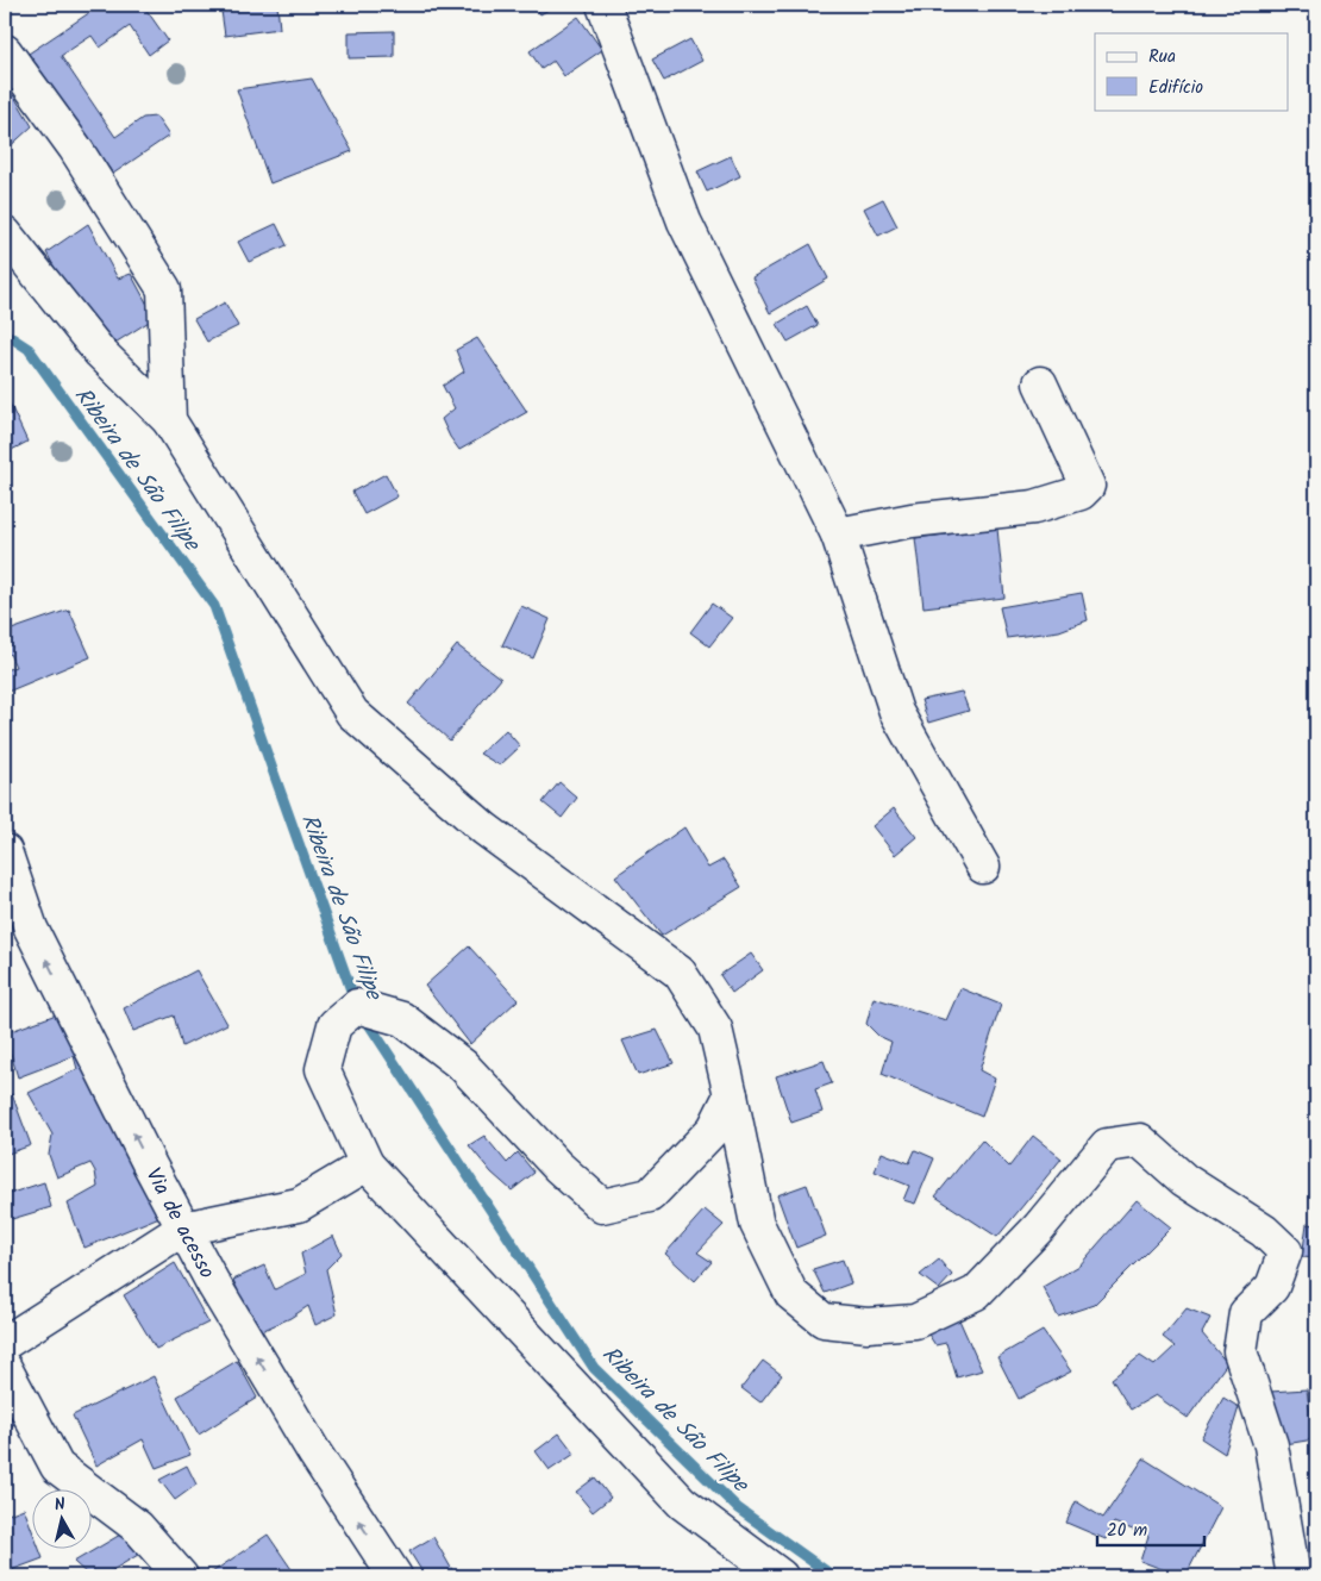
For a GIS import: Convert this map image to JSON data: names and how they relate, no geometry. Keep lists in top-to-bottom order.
{
  "streets": {
    "street": ["Via de acesso"]
  },
  "water": ["Ribeira de São Filipe"],
  "legend": ["Rua", "Edifício"],
  "scale_bar": "20 m",
  "north": "top"
}
